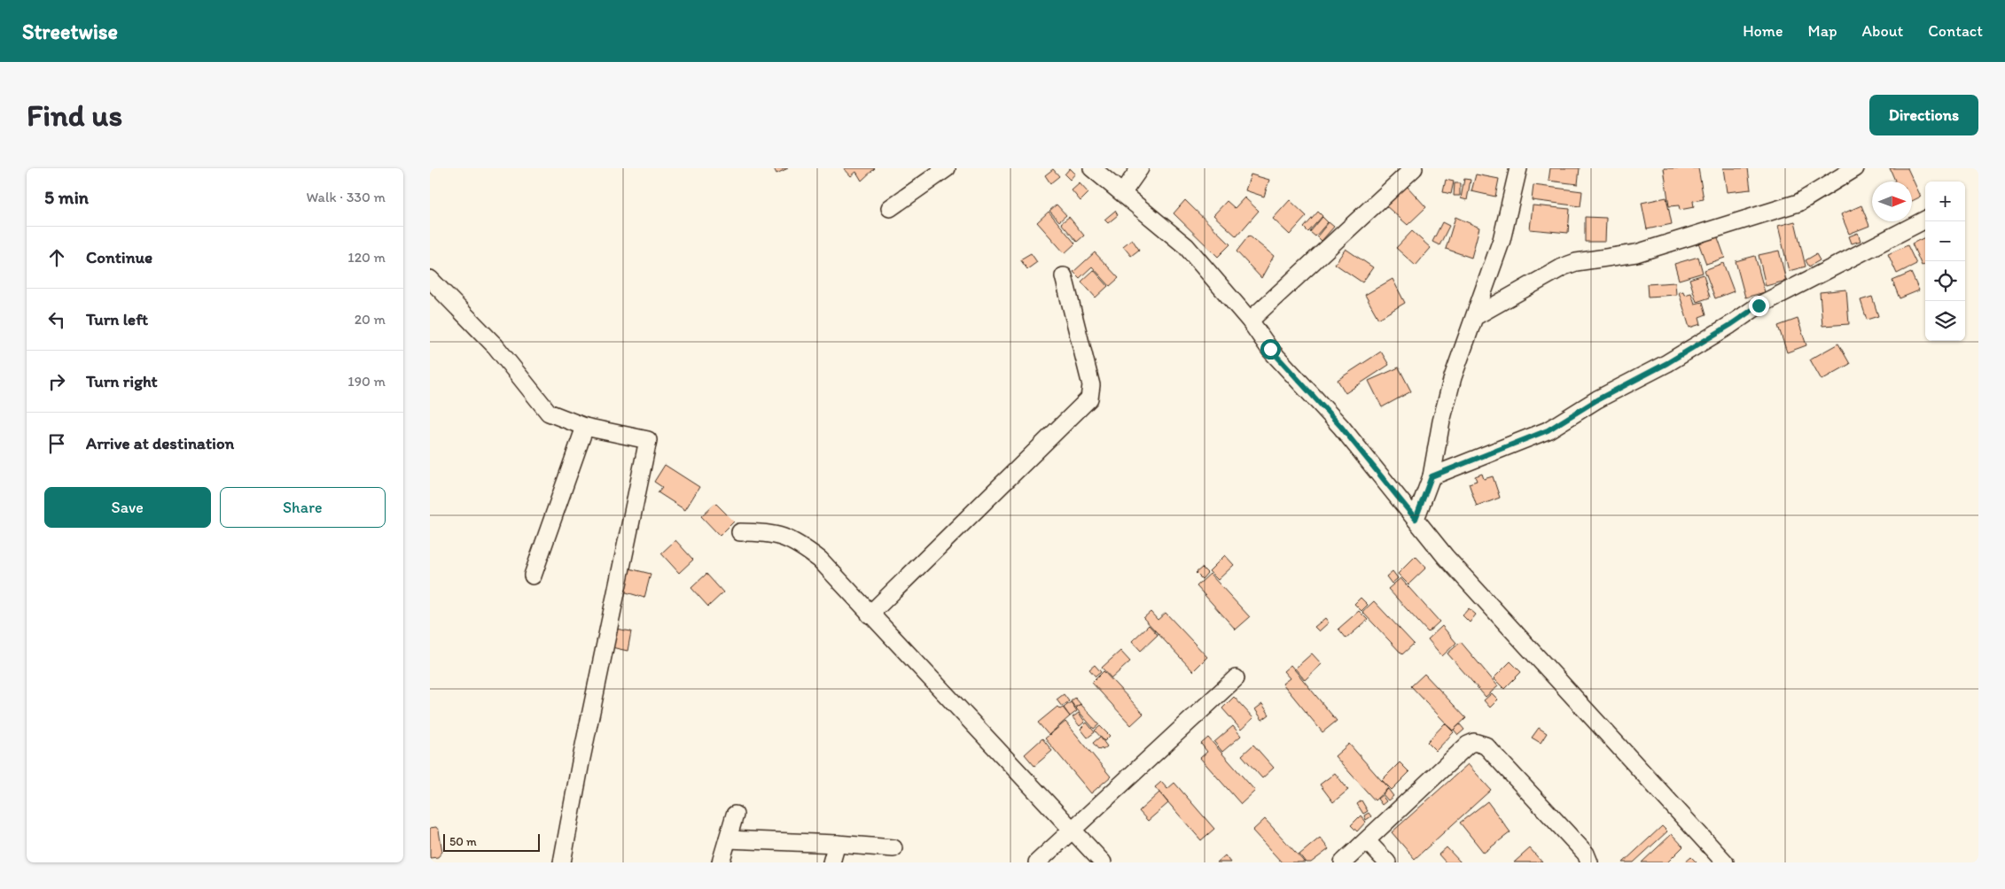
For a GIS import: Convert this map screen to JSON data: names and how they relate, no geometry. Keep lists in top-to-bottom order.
{
  "scale_bar": "50 m",
  "north": "right",
  "page": {
    "header": "Streetwise",
    "nav": [
      "Home",
      "Map",
      "About",
      "Contact"
    ],
    "buttons": [
      "Directions",
      ["Save", "Share"]
    ],
    "title": "Find us",
    "heading": ["5 min", "Walk · 330 m"],
    "map_buttons": ["+", "−"],
    "list": [
      ["Continue", "120 m"],
      ["Turn left", "20 m"],
      ["Turn right", "190 m"],
      "Arrive at destination"
    ],
    "scale": "50 m"
  }
}
